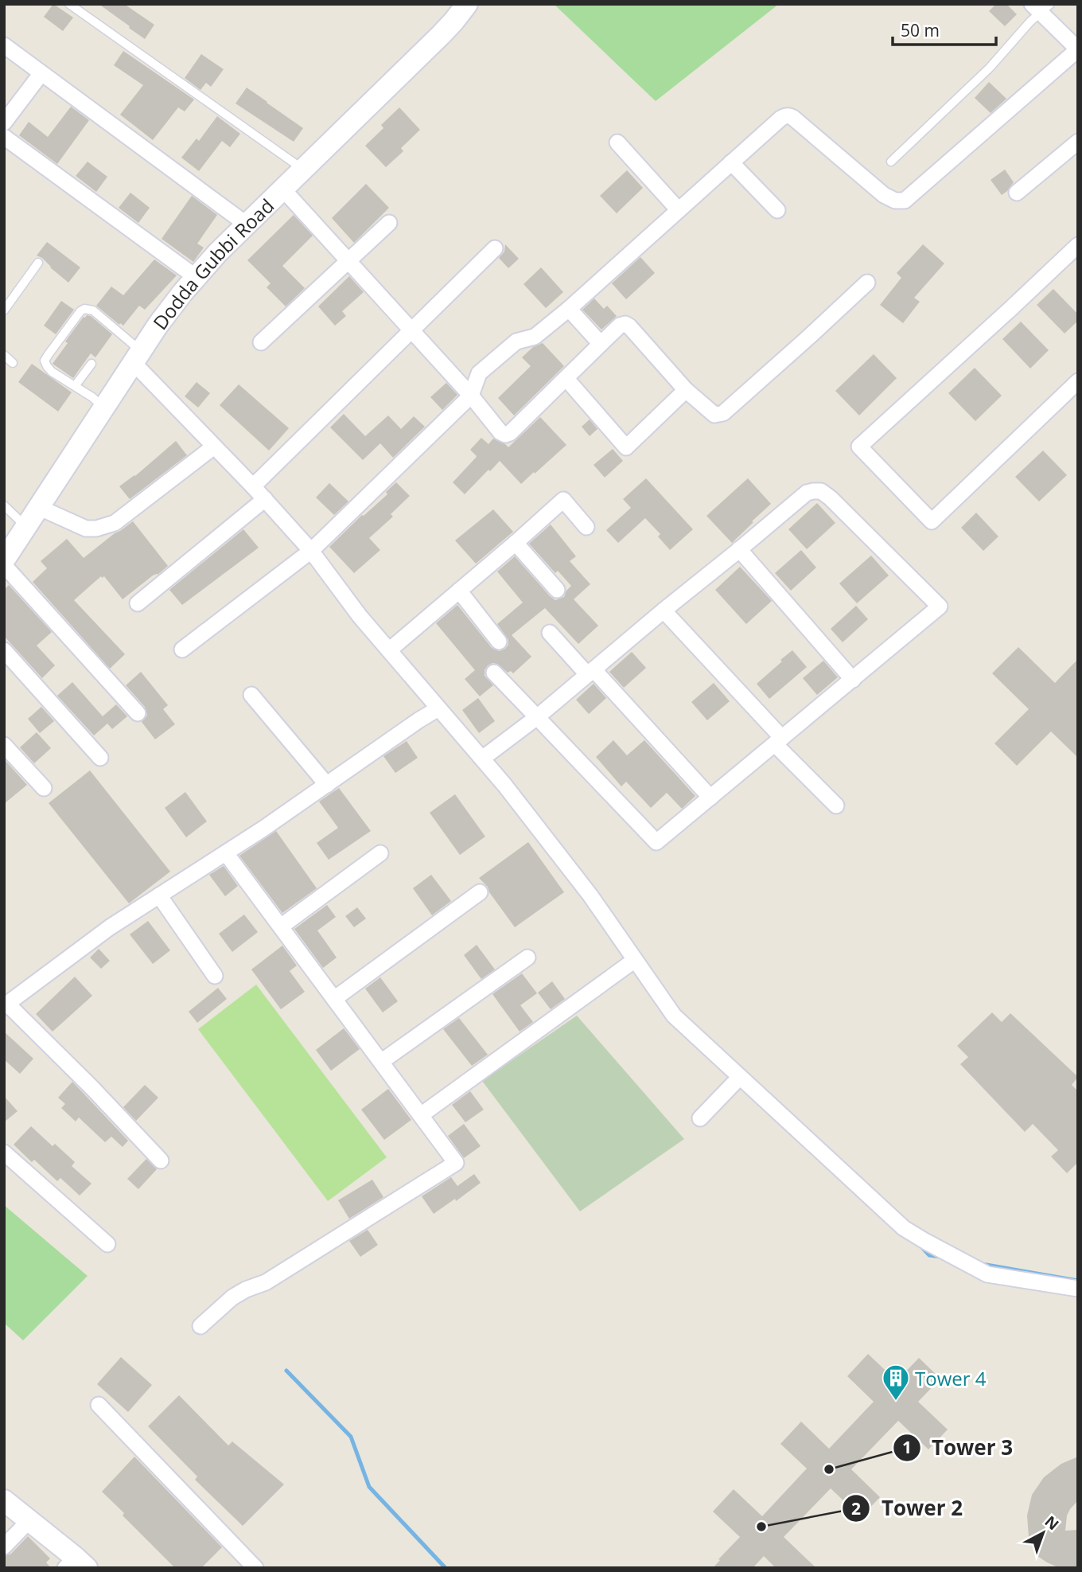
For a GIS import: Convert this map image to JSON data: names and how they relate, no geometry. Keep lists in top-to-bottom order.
{
  "streets": {
    "main road": ["Dodda Gubbi Road"]
  },
  "places": {
    "building": ["Tower 4"],
    "other": ["Tower 3", "Tower 2"]
  },
  "scale_bar": "50 m",
  "north": "top right"
}
